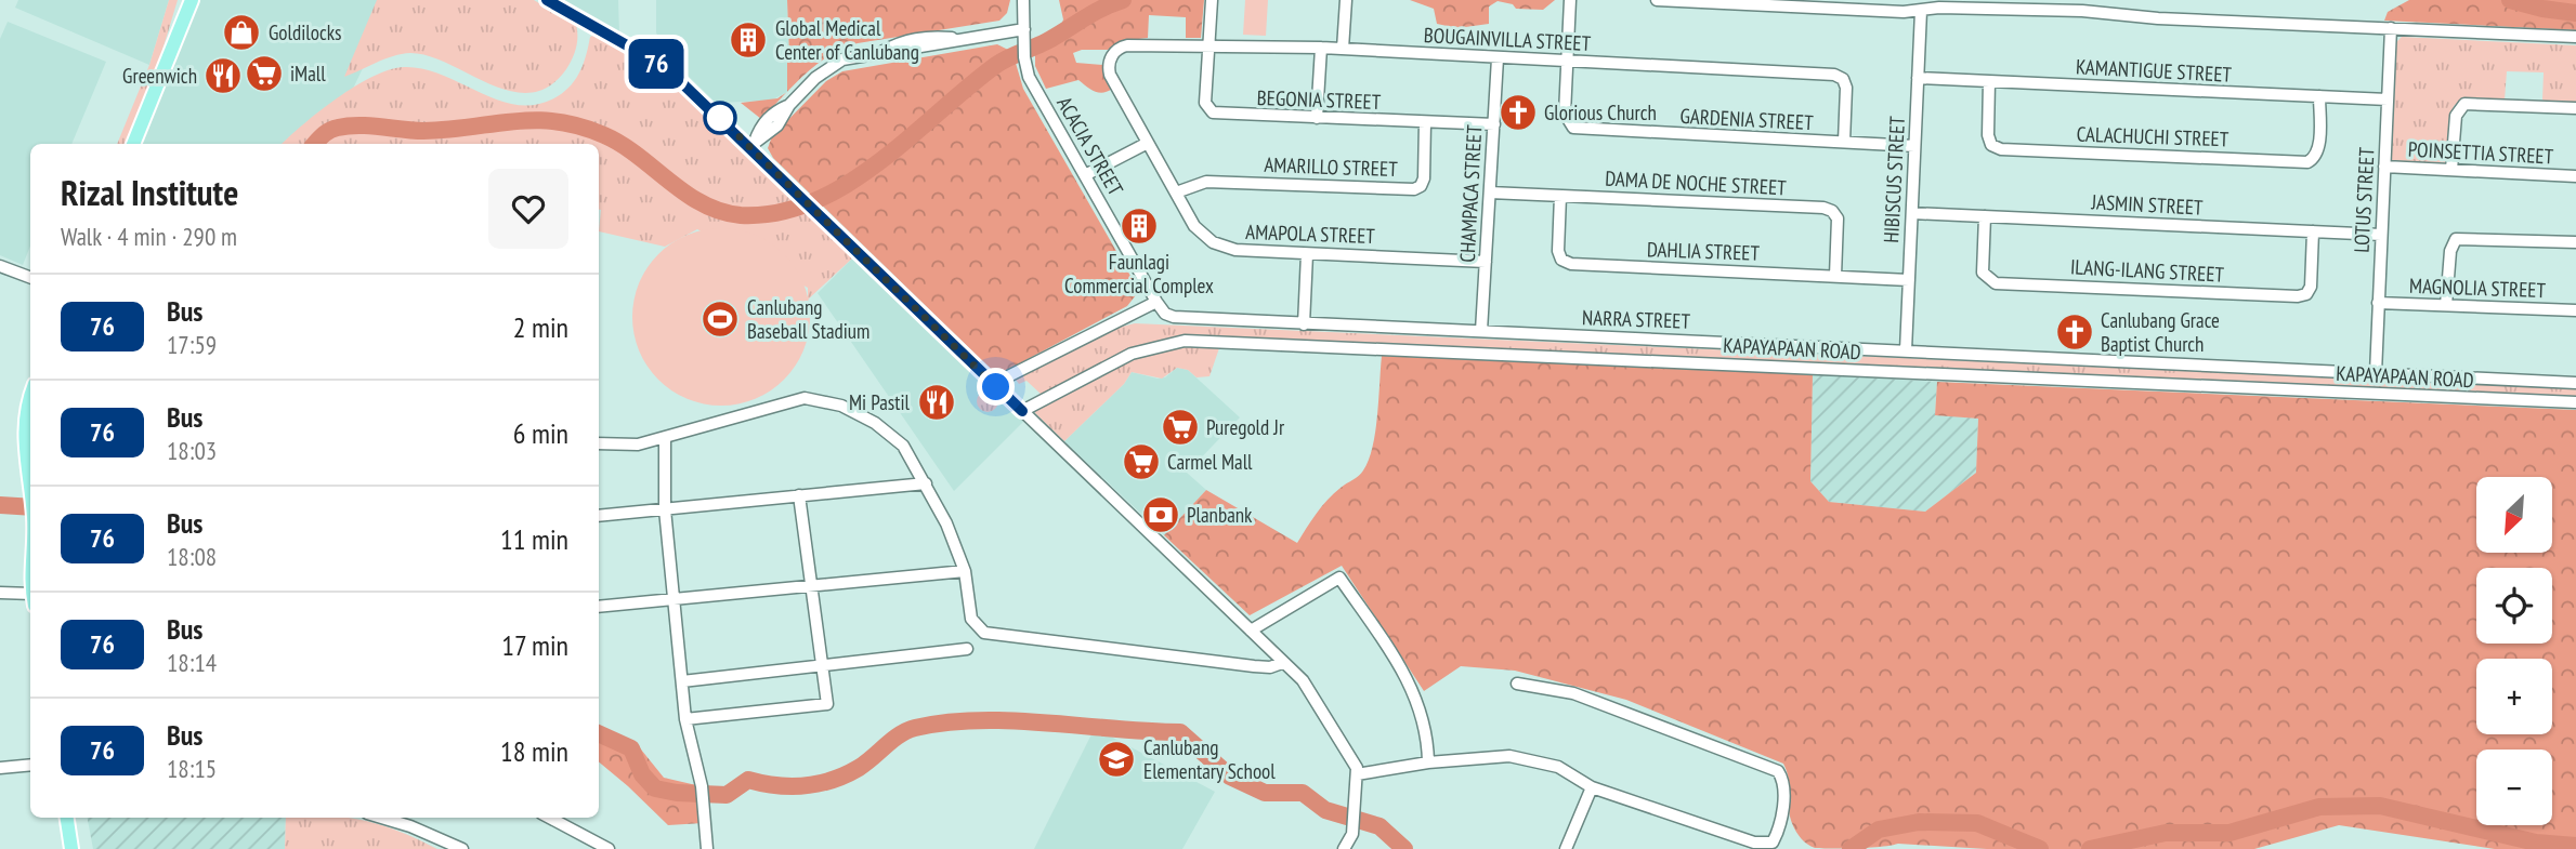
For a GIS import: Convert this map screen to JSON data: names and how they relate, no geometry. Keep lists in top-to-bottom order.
{
  "streets": {
    "street": [
      "BOUGAINVILLA STREET",
      "KAMANTIGUE STREET",
      "BEGONIA STREET",
      "GARDENIA STREET",
      "CALACHUCHI STREET",
      "ACACIA STREET",
      "POINSETTIA STREET",
      "AMARILLO STREET",
      "HIBISCUS STREET",
      "DAMA DE NOCHE STREET",
      "CHAMPACA STREET",
      "LOTUS STREET",
      "JASMIN STREET",
      "AMAPOLA STREET",
      "DAHLIA STREET",
      "ILANG-ILANG STREET",
      "MAGNOLIA STREET",
      "NARRA STREET",
      "KAPAYAPAAN ROAD"
    ]
  },
  "crossings": [
    ["BOUGAINVILLA STREET", "BEGONIA STREET"],
    ["BOUGAINVILLA STREET", "GARDENIA STREET"],
    ["BOUGAINVILLA STREET", "CHAMPACA STREET"],
    ["BOUGAINVILLA STREET", "AMAPOLA STREET"],
    ["KAMANTIGUE STREET", "CALACHUCHI STREET"],
    ["KAMANTIGUE STREET", "HIBISCUS STREET"],
    ["KAMANTIGUE STREET", "LOTUS STREET"],
    ["BEGONIA STREET", "AMARILLO STREET"],
    ["BEGONIA STREET", "CHAMPACA STREET"],
    ["GARDENIA STREET", "HIBISCUS STREET"],
    ["ACACIA STREET", "NARRA STREET"],
    ["POINSETTIA STREET", "LOTUS STREET"],
    ["AMARILLO STREET", "AMAPOLA STREET"],
    ["HIBISCUS STREET", "JASMIN STREET"],
    ["HIBISCUS STREET", "DAHLIA STREET"],
    ["HIBISCUS STREET", "NARRA STREET"],
    ["DAMA DE NOCHE STREET", "CHAMPACA STREET"],
    ["DAMA DE NOCHE STREET", "DAHLIA STREET"],
    ["CHAMPACA STREET", "AMAPOLA STREET"],
    ["CHAMPACA STREET", "NARRA STREET"],
    ["LOTUS STREET", "JASMIN STREET"],
    ["LOTUS STREET", "MAGNOLIA STREET"],
    ["LOTUS STREET", "NARRA STREET"],
    ["JASMIN STREET", "ILANG-ILANG STREET"]
  ],
  "places": {
    "shop": ["Goldilocks"],
    "building": ["Global Medical Center of Canlubang", "Faunlagi Commercial Complex"],
    "supermarket": ["iMall", "Puregold Jr", "Carmel Mall"],
    "restaurant": ["Greenwich", "Mi Pastil"],
    "church": ["Glorious Church", "Canlubang Grace Baptist Church"],
    "sports": ["Canlubang Baseball Stadium"],
    "bank": ["Planbank"],
    "school or university": ["Canlubang Elementary School"]
  },
  "lines": ["bus line 76"],
  "north": "bottom left",
  "page": {
    "on_map": "76",
    "heading": ["Rizal Institute", "Walk · 4 min · 290 m"],
    "list": [
      {
        "mark": "76",
        "name": "Bus",
        "note": "17:59",
        "value": "2 min"
      },
      {
        "mark": "76",
        "name": "Bus",
        "note": "18:03",
        "value": "6 min"
      },
      {
        "mark": "76",
        "name": "Bus",
        "note": "18:08",
        "value": "11 min"
      },
      {
        "mark": "76",
        "name": "Bus",
        "note": "18:14",
        "value": "17 min"
      },
      {
        "mark": "76",
        "name": "Bus",
        "note": "18:15",
        "value": "18 min"
      }
    ],
    "map_buttons": ["+", "−"]
  }
}
